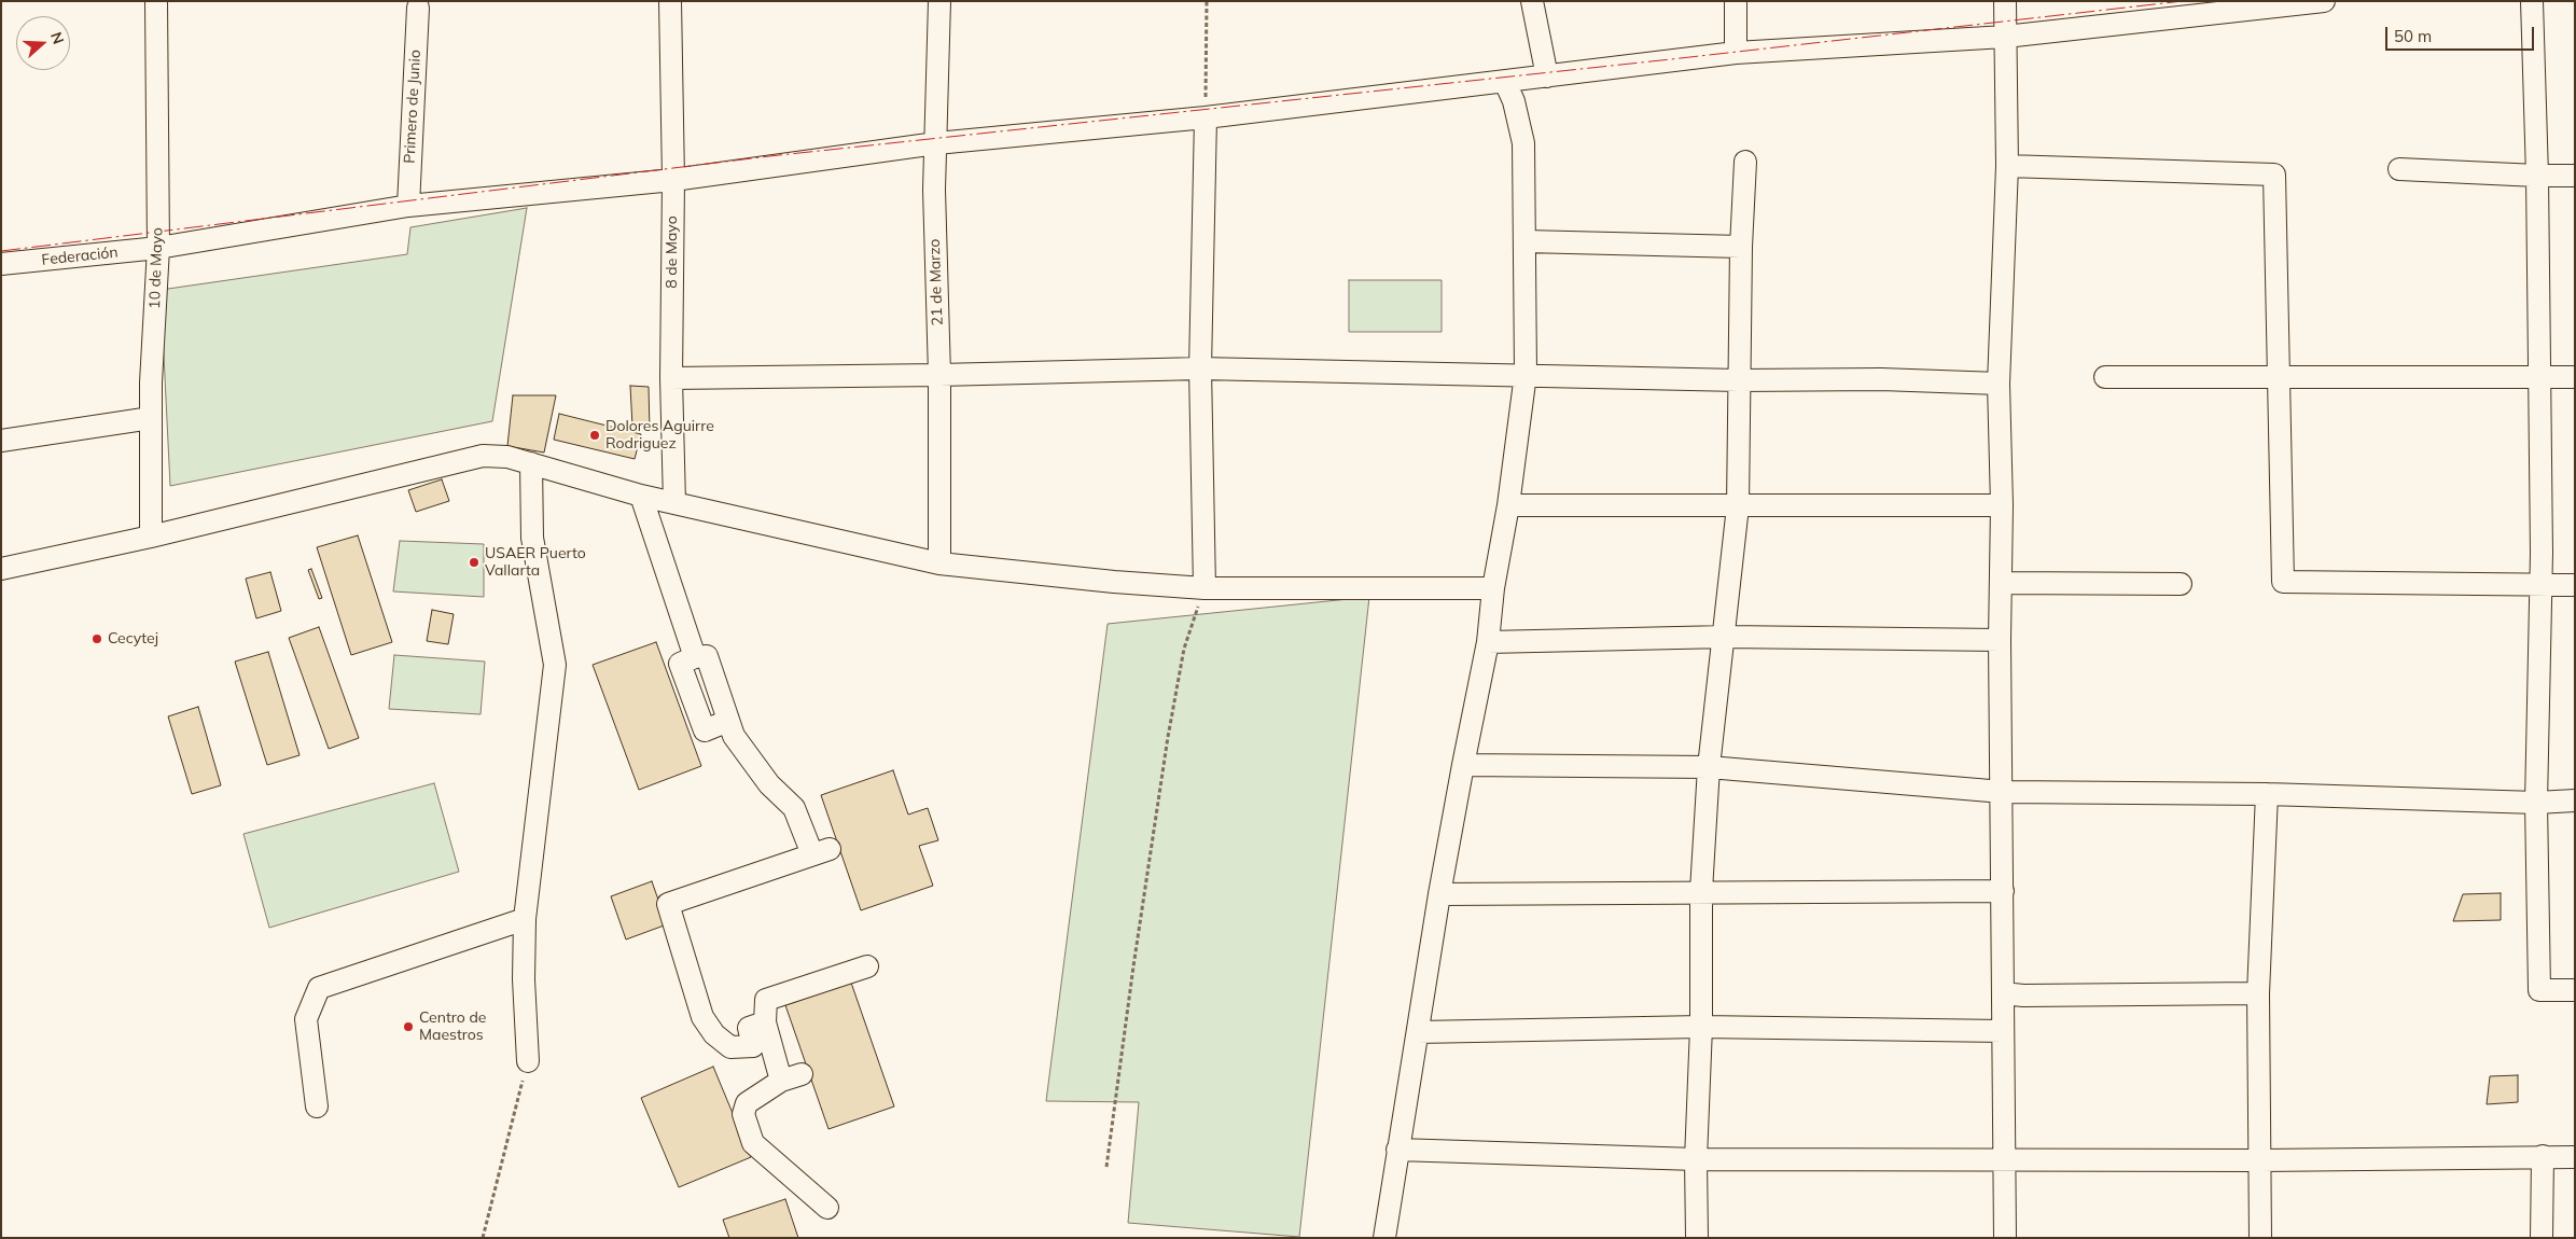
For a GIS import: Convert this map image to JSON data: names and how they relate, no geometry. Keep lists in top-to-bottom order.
{
  "streets": {
    "street": [
      "Primero de Junio",
      "8 de Mayo",
      "Federación",
      "10 de Mayo",
      "21 de Marzo"
    ]
  },
  "crossings": [
    ["Primero de Junio", "Federación"],
    ["8 de Mayo", "Federación"],
    ["Federación", "10 de Mayo"],
    ["Federación", "21 de Marzo"]
  ],
  "places": [
    "Dolores Aguirre Rodriguez",
    "USAER Puerto Vallarta",
    "Cecytej",
    "Centro de Maestros"
  ],
  "scale_bar": "50 m",
  "north": "right"
}
